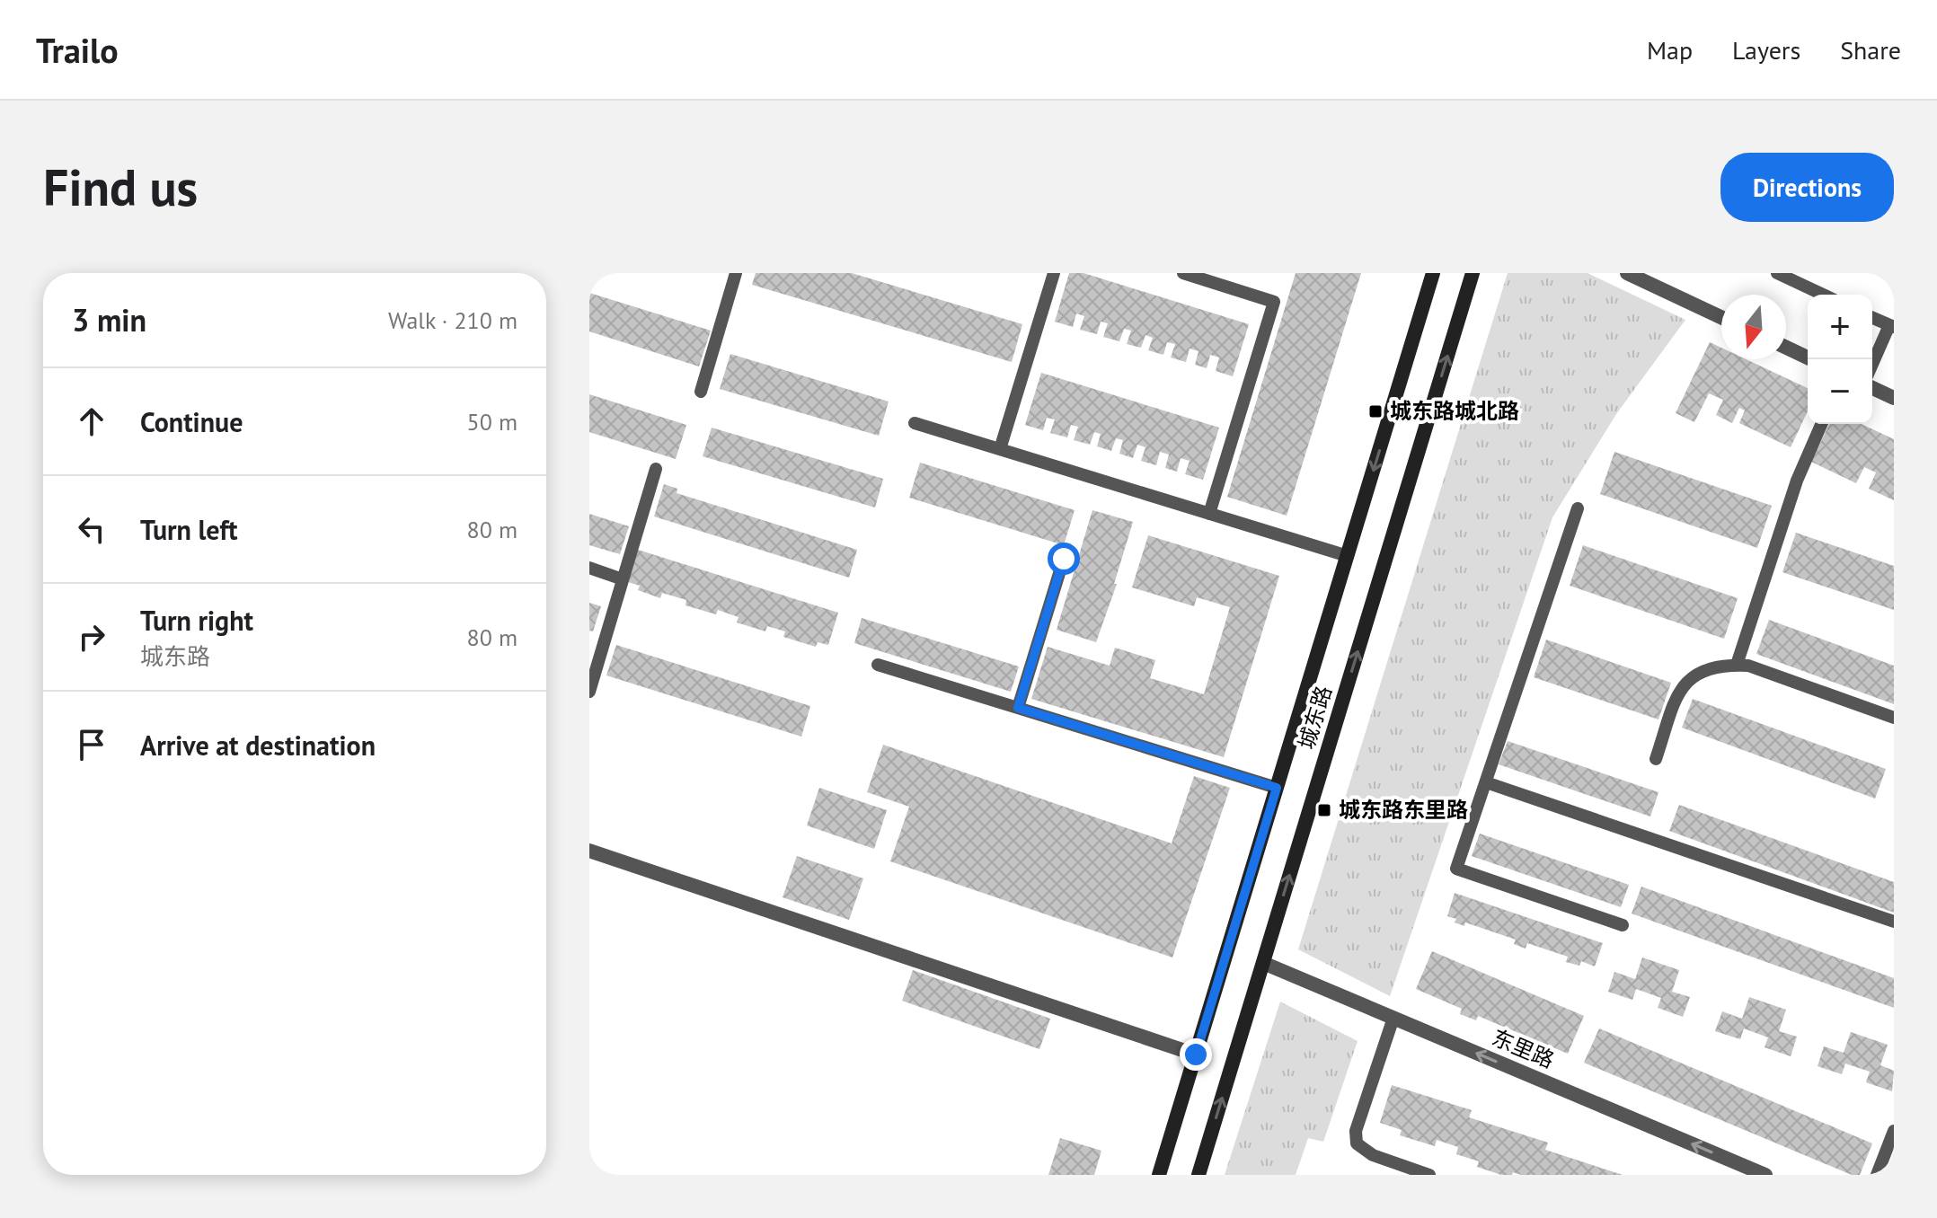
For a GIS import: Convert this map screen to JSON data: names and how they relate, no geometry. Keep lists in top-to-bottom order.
{
  "streets": {
    "main road": ["城东路"],
    "street": ["东里路"]
  },
  "crossings": [
    ["城东路", "东里路"]
  ],
  "one_way": ["东里路"],
  "places": {
    "transit": ["城东路城北路", "城东路东里路"]
  },
  "north": "bottom",
  "page": {
    "header": "Trailo",
    "nav": ["Map", "Layers", "Share"],
    "buttons": "Directions",
    "title": "Find us",
    "heading": ["3 min", "Walk · 210 m"],
    "map_buttons": ["+", "−"],
    "list": [
      ["Continue", "50 m"],
      ["Turn left", "80 m"],
      ["Turn right", "城东路", "80 m"],
      "Arrive at destination"
    ]
  }
}
